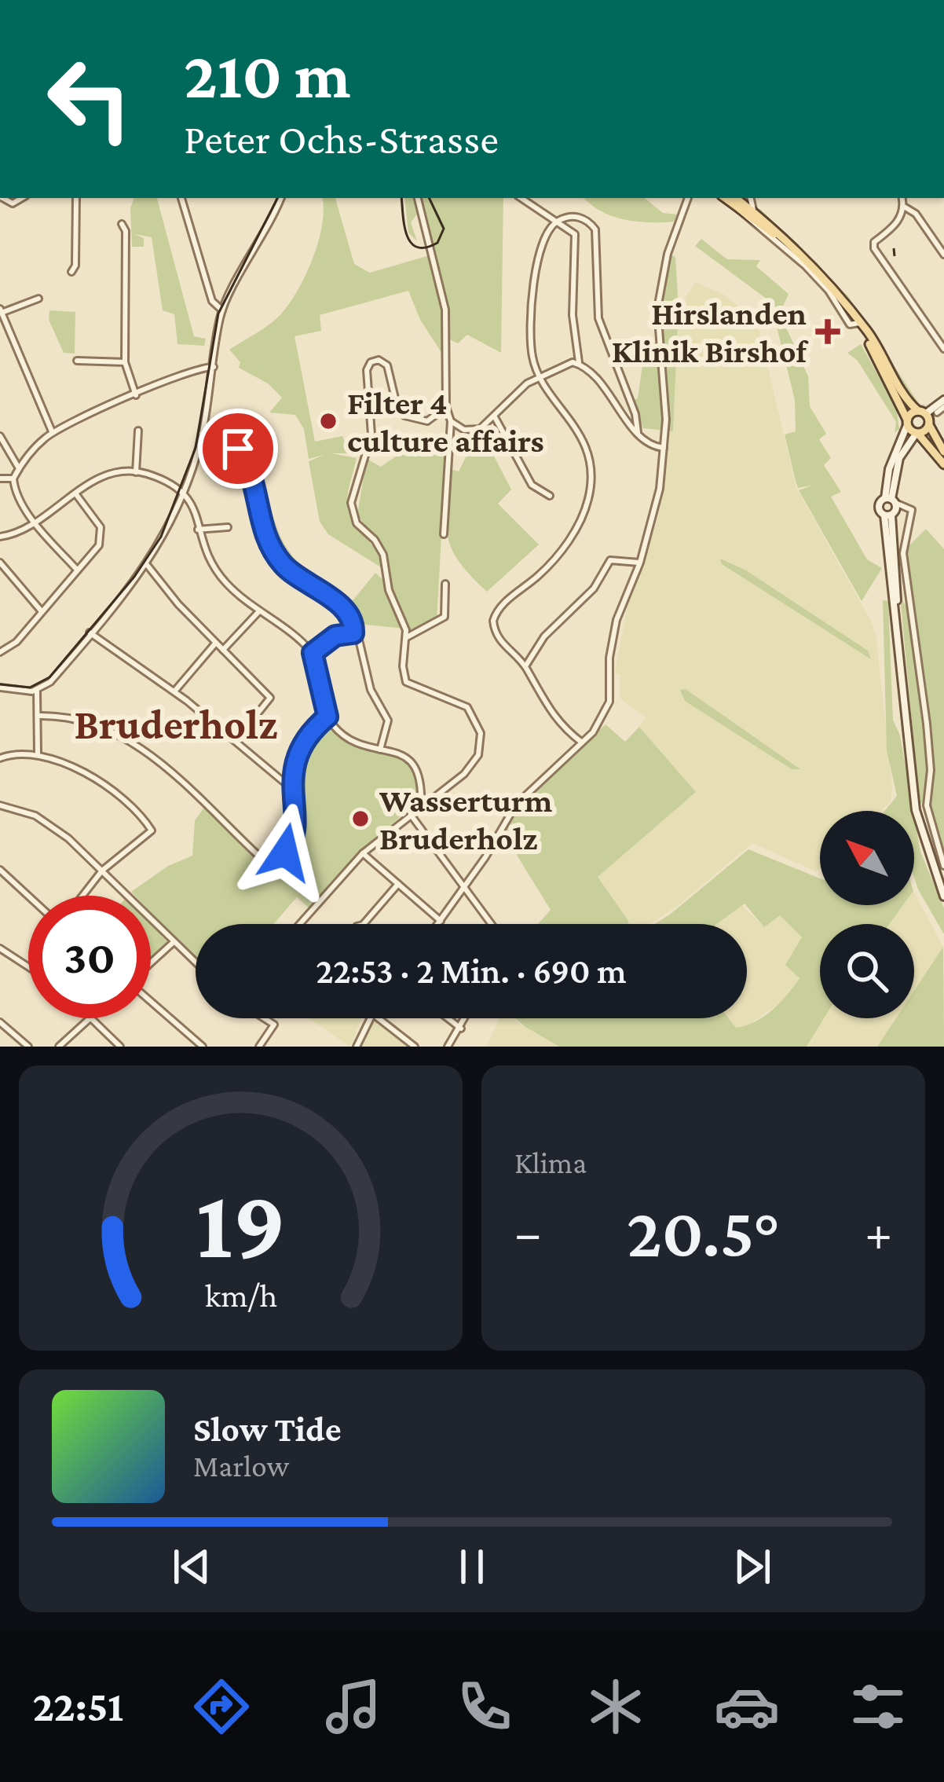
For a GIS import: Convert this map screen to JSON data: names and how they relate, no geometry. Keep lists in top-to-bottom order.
{
  "districts": ["Bruderholz"],
  "places": {
    "health": ["Hirslanden Klinik Birshof"],
    "other": ["Filter 4 culture affairs", "Wasserturm Bruderholz"]
  },
  "north": "top left",
  "page": {
    "turn": ["210 m", "Peter Ochs-Strasse"],
    "limit": "30",
    "trip": "22:53 · 2 Min. · 690 m",
    "tile": "Klima",
    "heat": ["−", "20.5°", "+"],
    "song": ["Slow Tide", "Marlow"],
    "tabs": "22:51",
    "gauge": ["19", "km/h"]
  }
}
